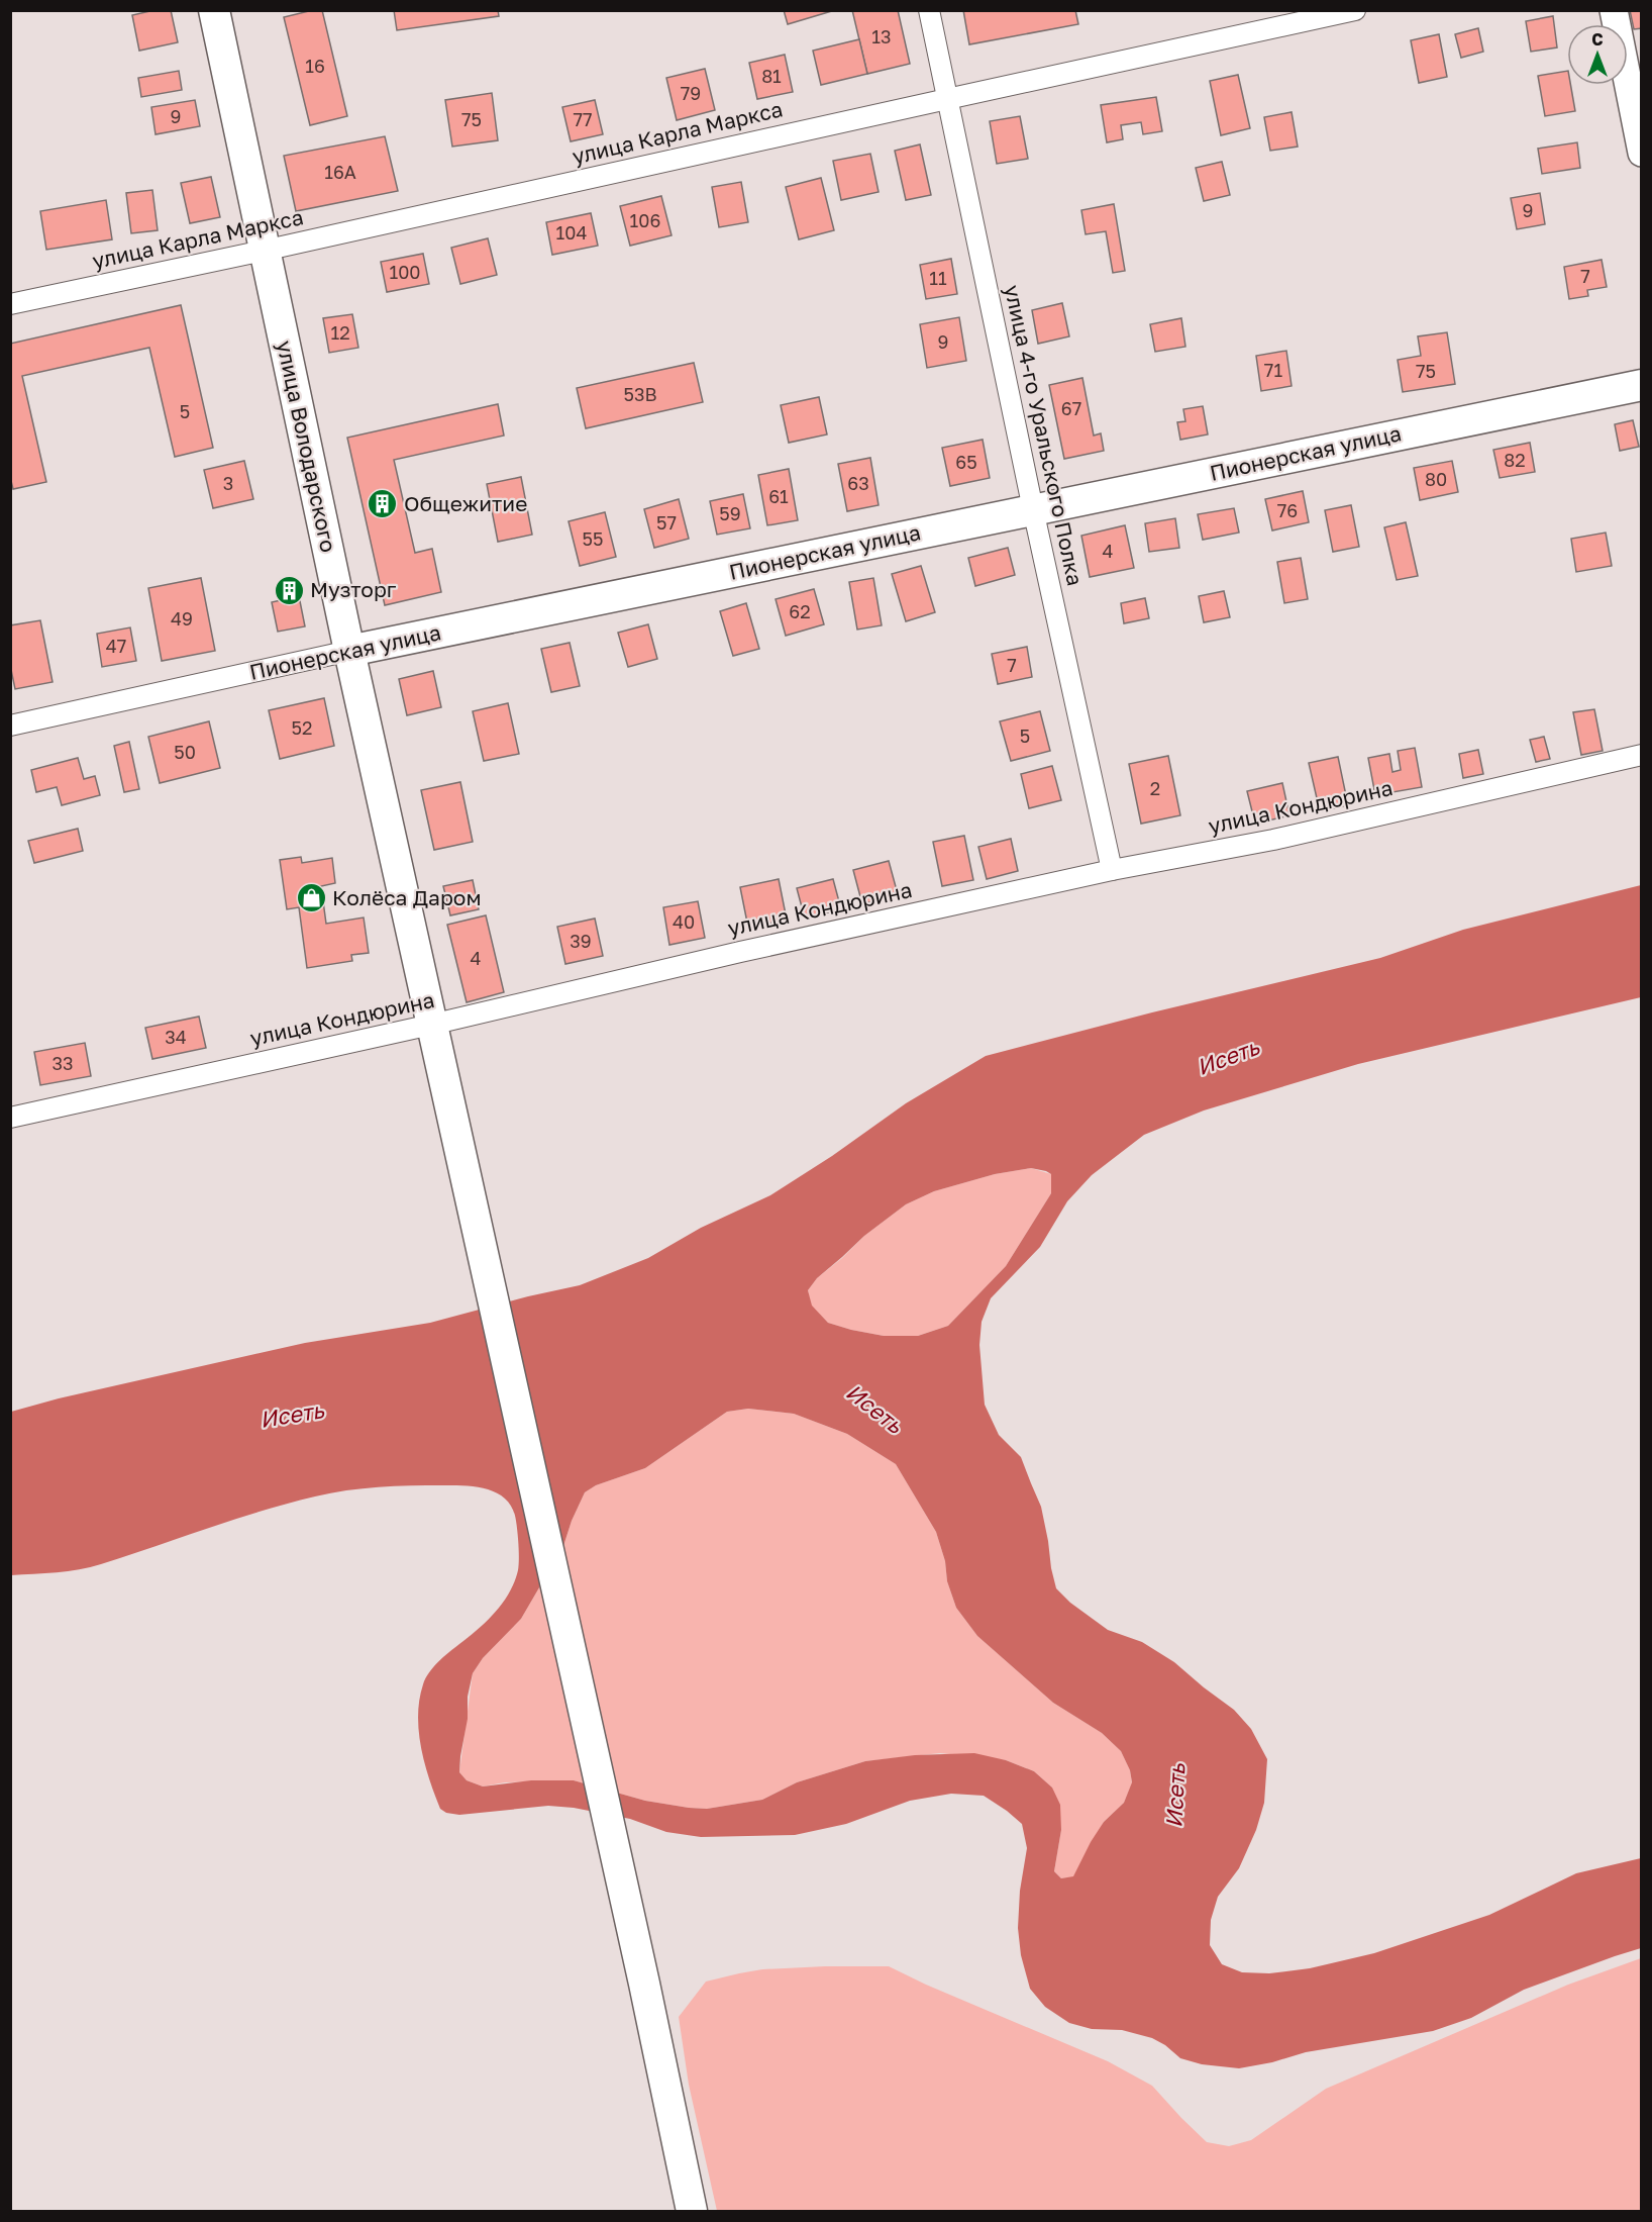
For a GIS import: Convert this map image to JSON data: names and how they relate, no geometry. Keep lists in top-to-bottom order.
{
  "streets": {
    "main road": ["улица Володарского", "Пионерская улица"],
    "street": ["улица Карла Маркса", "улица 4-го Уральского Полка", "улица Кондюрина"]
  },
  "crossings": [
    ["улица Карла Маркса", "улица 4-го Уральского Полка"],
    ["улица Карла Маркса", "улица Володарского"],
    ["улица 4-го Уральского Полка", "Пионерская улица"],
    ["улица 4-го Уральского Полка", "улица Кондюрина"],
    ["улица Володарского", "Пионерская улица"],
    ["улица Володарского", "улица Кондюрина"]
  ],
  "water": ["Исеть"],
  "places": {
    "building": ["Общежитие", "Музторг"],
    "shop": ["Колёса Даром"]
  },
  "house_numbers": [
    "13",
    "16",
    "81",
    "79",
    "9",
    "75",
    "77",
    "16А",
    "9",
    "106",
    "104",
    "100",
    "7",
    "11",
    "12",
    "9",
    "71",
    "75",
    "53В",
    "67",
    "5",
    "82",
    "65",
    "80",
    "3",
    "63",
    "61",
    "76",
    "59",
    "57",
    "55",
    "4",
    "62",
    "49",
    "47",
    "7",
    "52",
    "5",
    "50",
    "2",
    "40",
    "39",
    "4",
    "34",
    "33"
  ],
  "north": "top"
}
